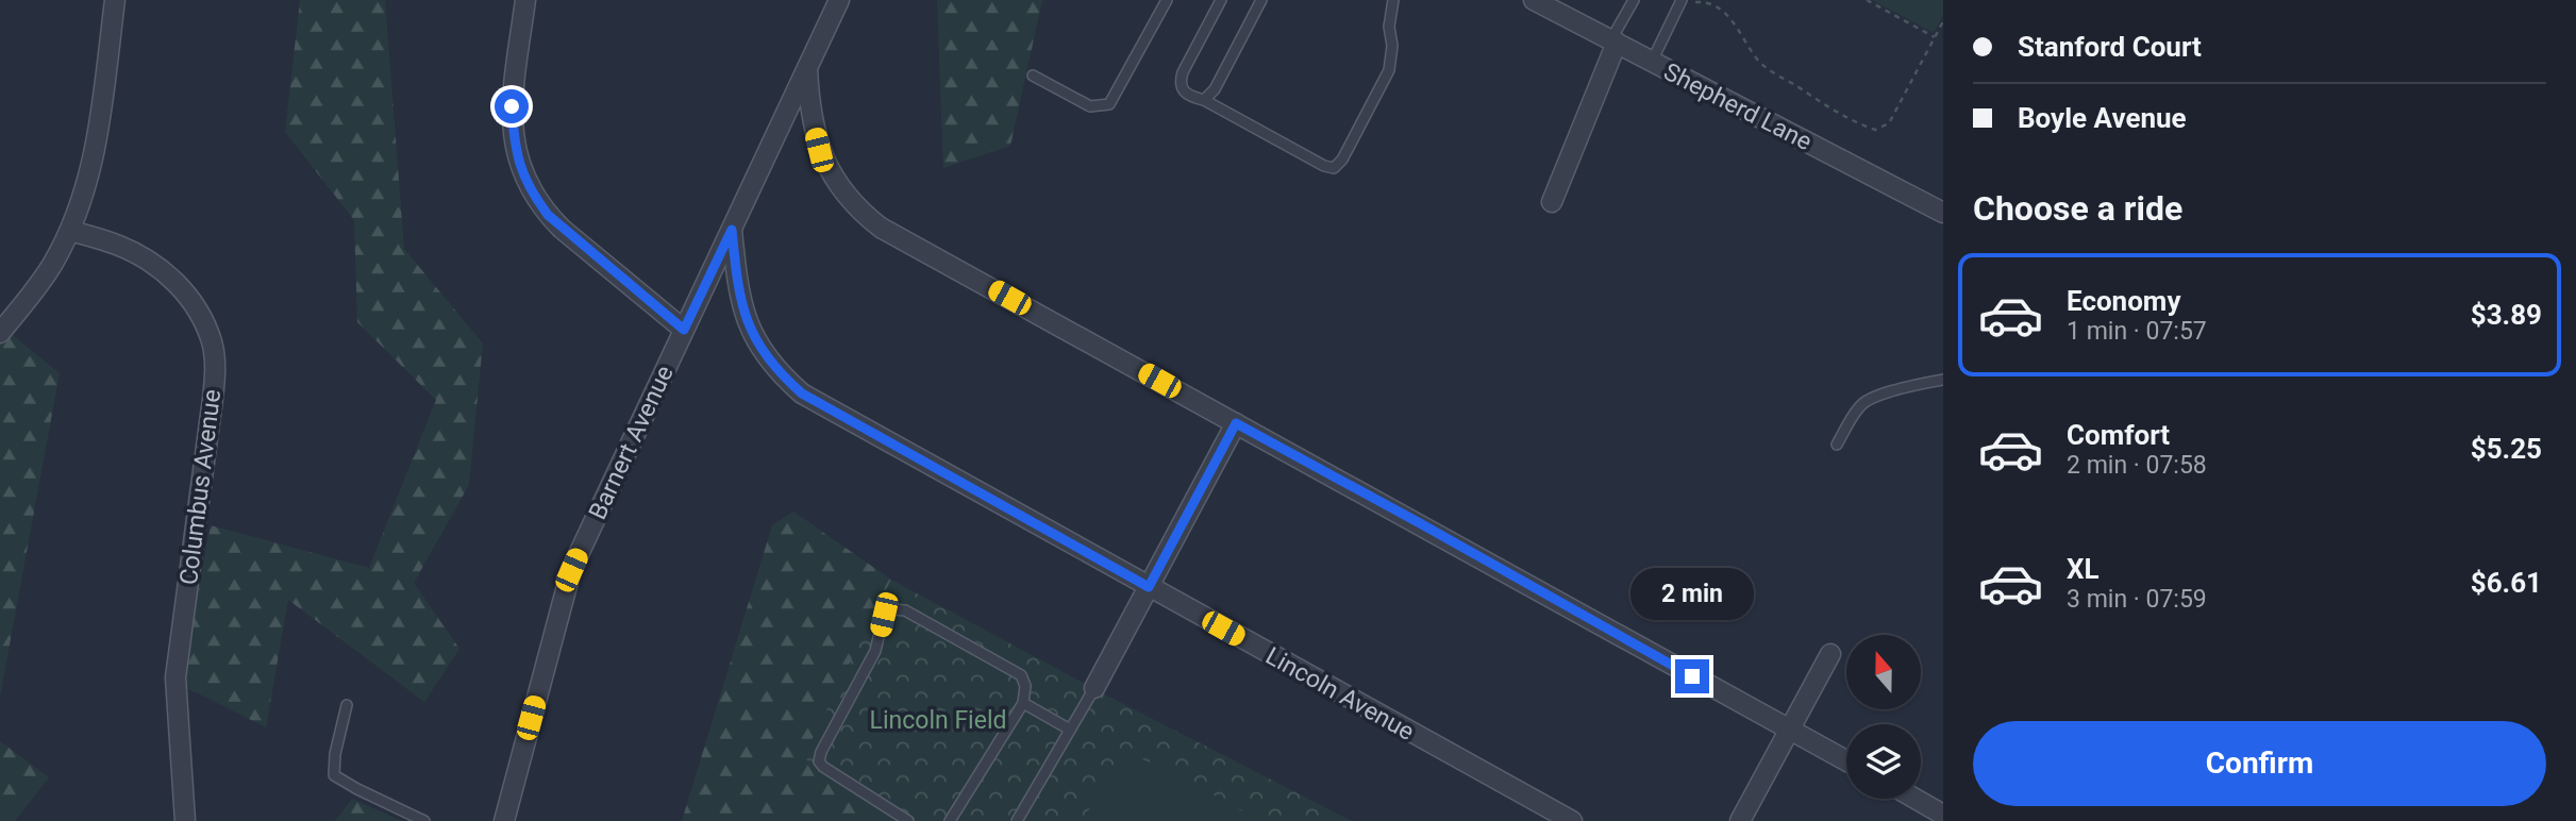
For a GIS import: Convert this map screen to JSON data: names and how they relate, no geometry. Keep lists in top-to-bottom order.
{
  "streets": {
    "street": [
      "Shepherd Lane",
      "Barnert Avenue",
      "Columbus Avenue",
      "Lincoln Avenue"
    ]
  },
  "crossings": [
    ["Barnert Avenue", "Lincoln Avenue"]
  ],
  "parks": ["Lincoln Field"],
  "north": "top",
  "page": {
    "banner": ["Stanford Court", "Boyle Avenue"],
    "heading": "Choose a ride",
    "list": [
      {
        "name": "Economy",
        "note": "1 min · 07:57",
        "value": "$3.89"
      },
      {
        "name": "Comfort",
        "note": "2 min · 07:58",
        "value": "$5.25"
      },
      {
        "name": "XL",
        "note": "3 min · 07:59",
        "value": "$6.61"
      }
    ],
    "bubble": "2 min",
    "buttons": "Confirm"
  }
}
